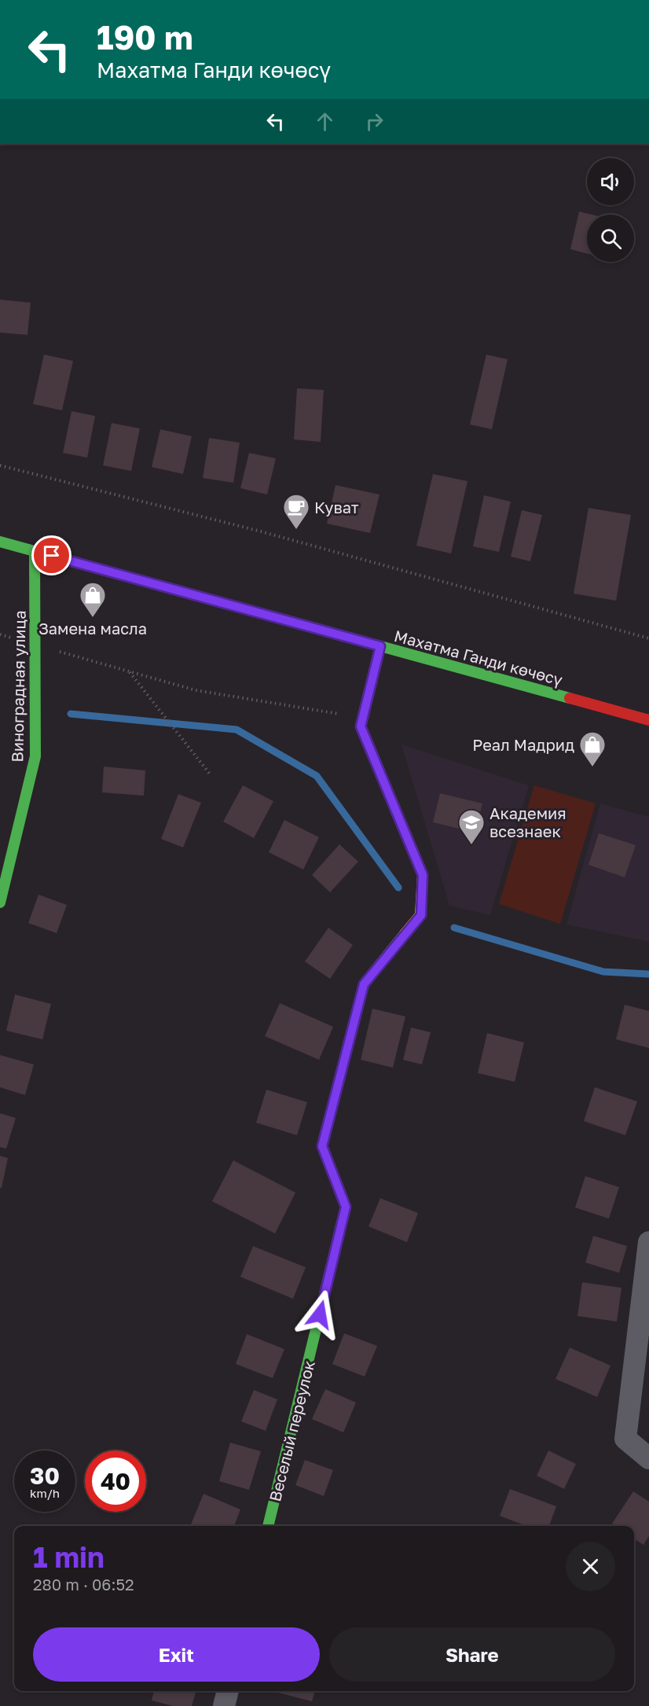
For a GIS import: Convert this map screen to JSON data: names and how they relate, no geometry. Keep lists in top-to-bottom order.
{
  "streets": {
    "street": ["Махатма Ганди көчөсү", "Виноградная улица", "Веселый переулок"]
  },
  "crossings": [
    ["Махатма Ганди көчөсү", "Виноградная улица"],
    ["Махатма Ганди көчөсү", "Веселый переулок"]
  ],
  "places": {
    "cafe": ["Куват"],
    "shop": ["Замена масла", "Реал Мадрид"],
    "school or university": ["Академия всезнаек"]
  },
  "page": {
    "turn": ["190 m", "Махатма Ганди көчөсү"],
    "speed": "30 km/h",
    "limit": "40",
    "heading": ["1 min", "280 m · 06:52"],
    "buttons": ["Exit", "Share"]
  }
}
